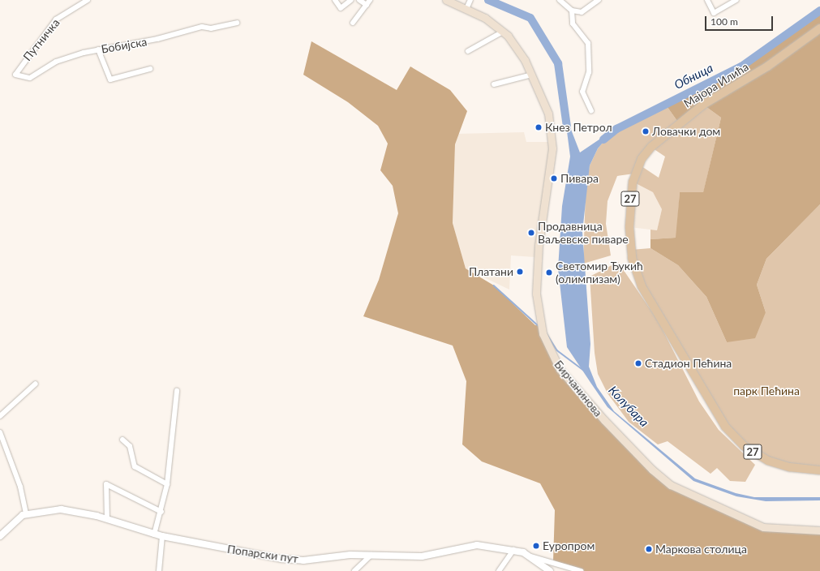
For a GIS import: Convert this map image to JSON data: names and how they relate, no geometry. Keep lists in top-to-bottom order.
{
  "streets": {
    "main road": ["Мајора Илића", "27", "Бирчанинова"],
    "street": ["Путничка", "Бобијска", "Попарски пут"]
  },
  "crossings": [
    ["Путничка", "Бобијска"]
  ],
  "water": ["Обница", "Колубара"],
  "parks": ["парк Пећина"],
  "places": [
    "Кнез Петрол",
    "Ловачки дом",
    "Пивара",
    "Продавница Ваљевске пиваре",
    "Платани",
    "Светомир Ђукић (олимпизам)",
    "Стадион Пећина",
    "Еуропром",
    "Маркова столица"
  ],
  "scale_bar": "100 m"
}
